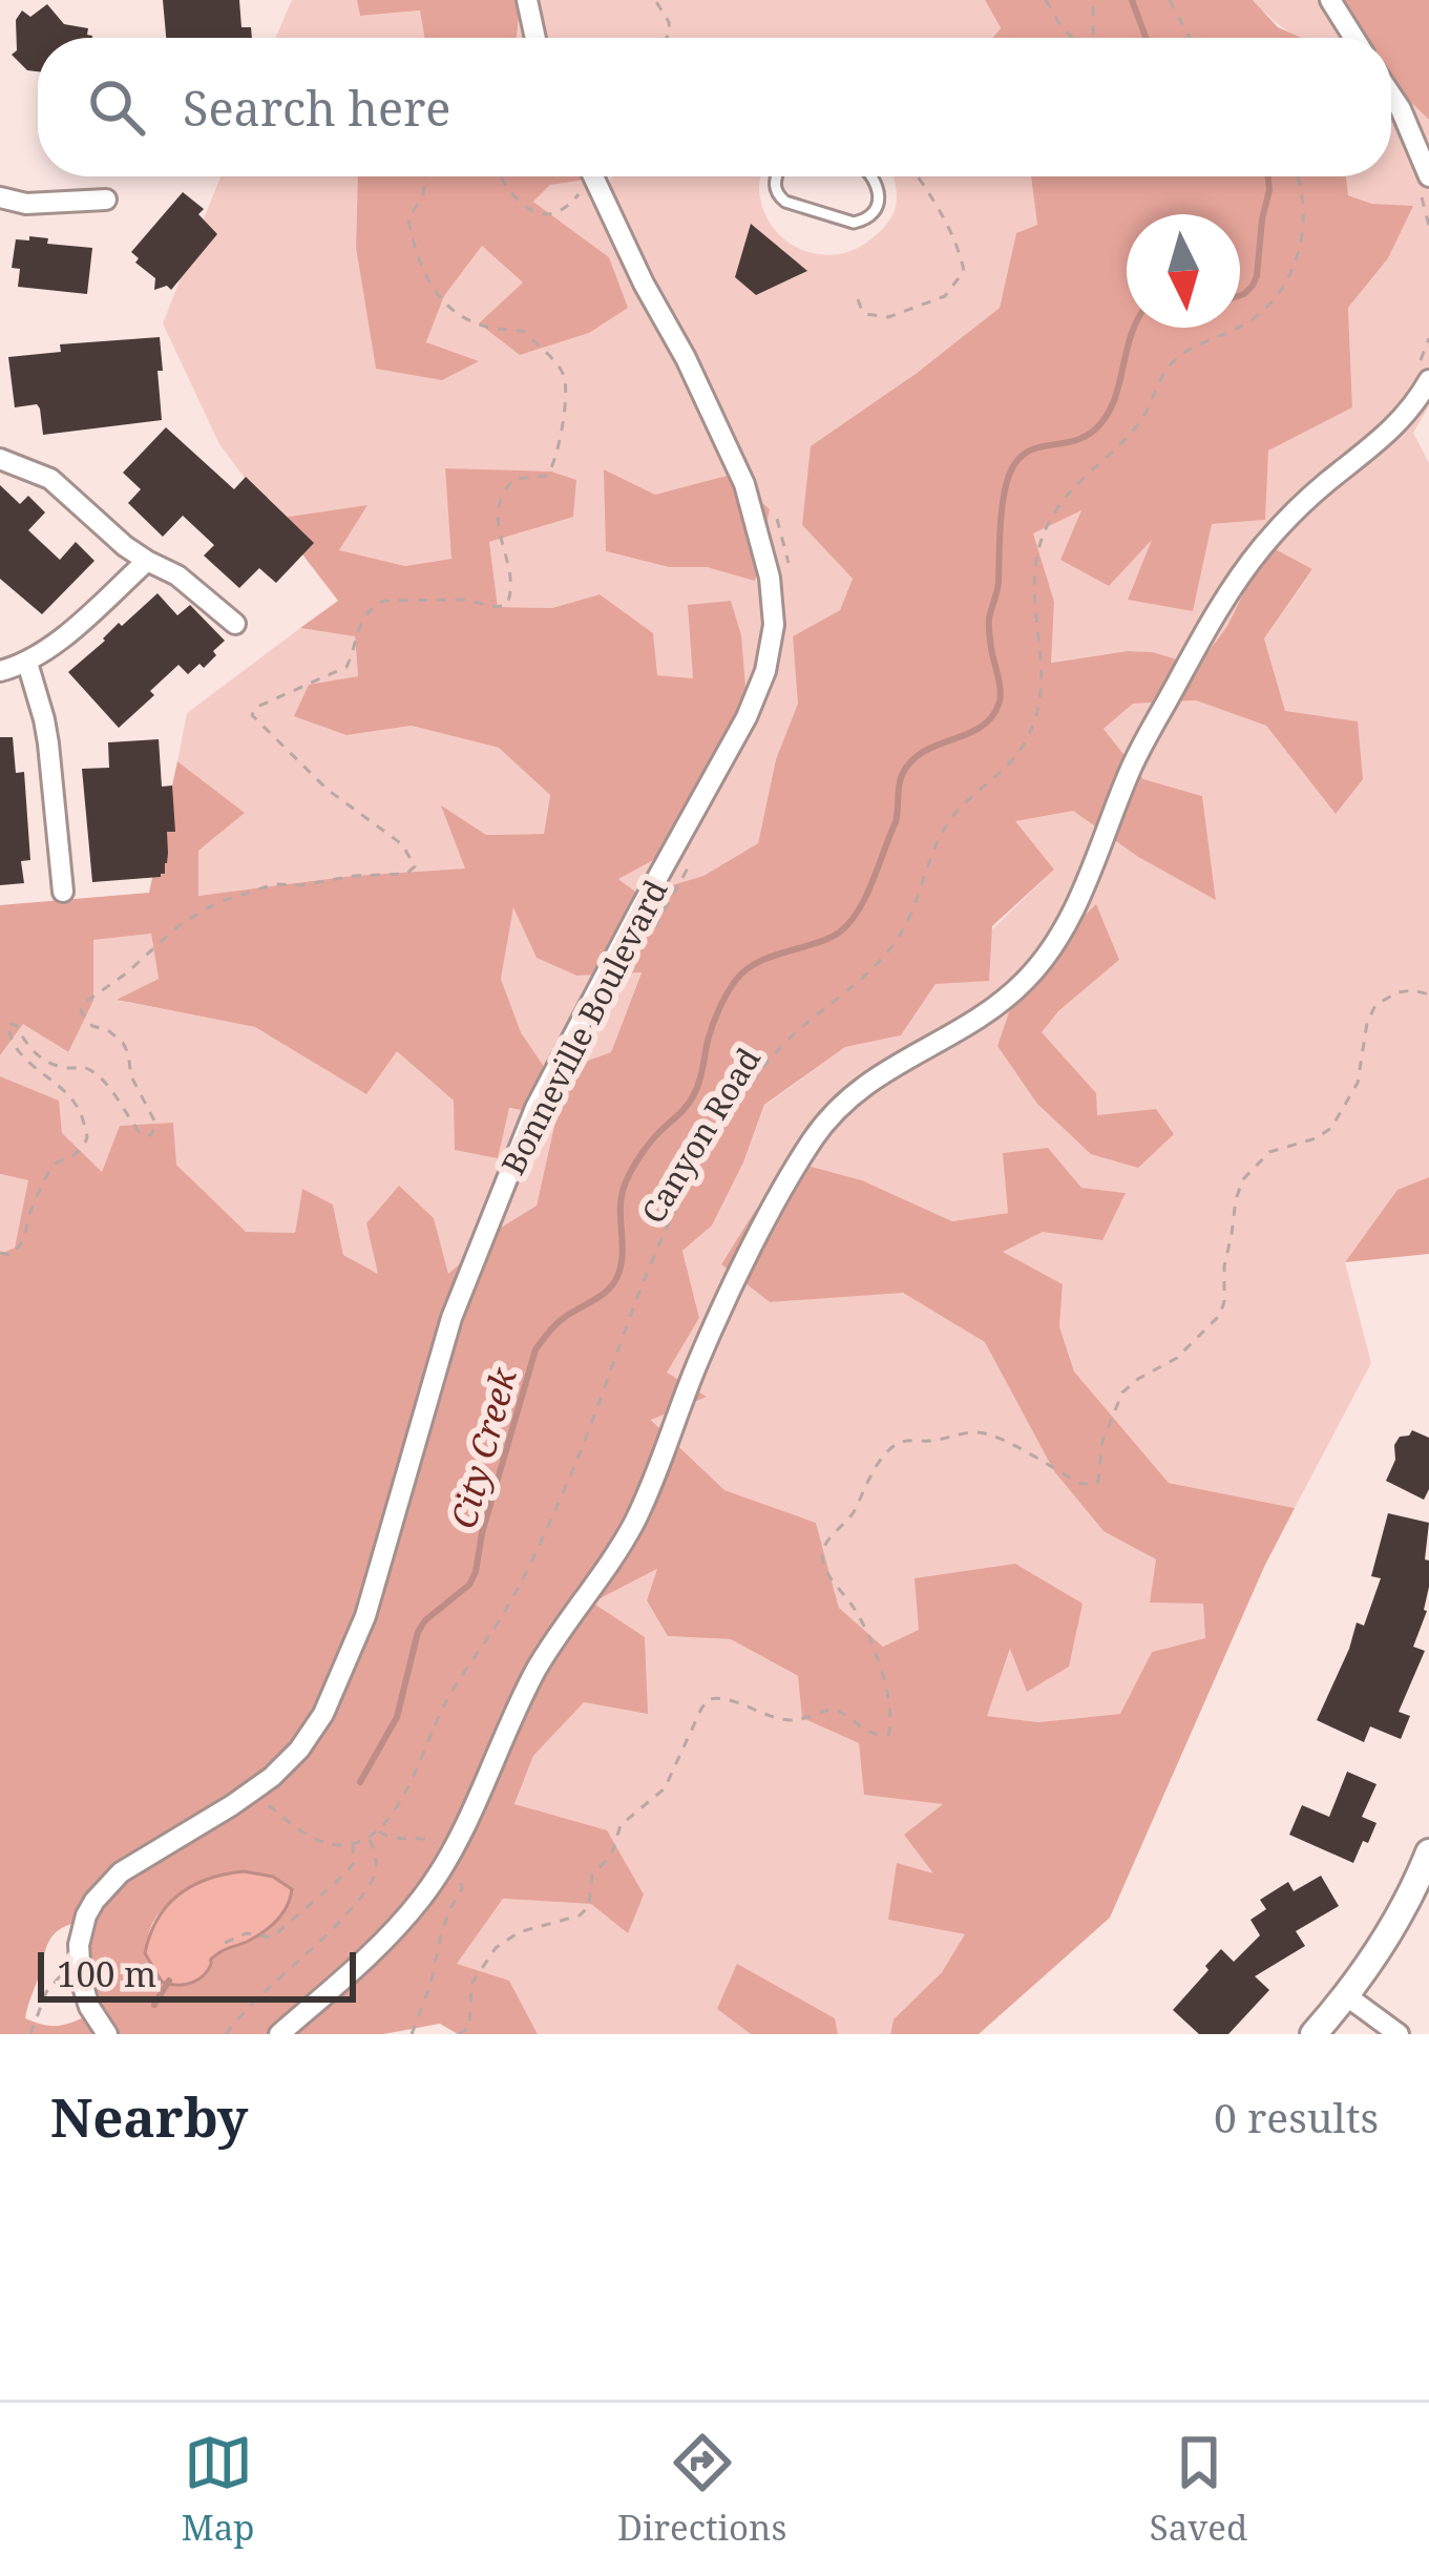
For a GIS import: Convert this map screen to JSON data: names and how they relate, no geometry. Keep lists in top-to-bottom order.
{
  "streets": {
    "street": ["Bonneville Boulevard"],
    "path": ["Canyon Road"]
  },
  "water": ["City Creek"],
  "scale_bar": "100 m",
  "north": "bottom",
  "page": {
    "search": "Search here",
    "scale": "100 m",
    "heading": ["Nearby", "0 results"],
    "nav": ["Map", "Directions", "Saved"]
  }
}
